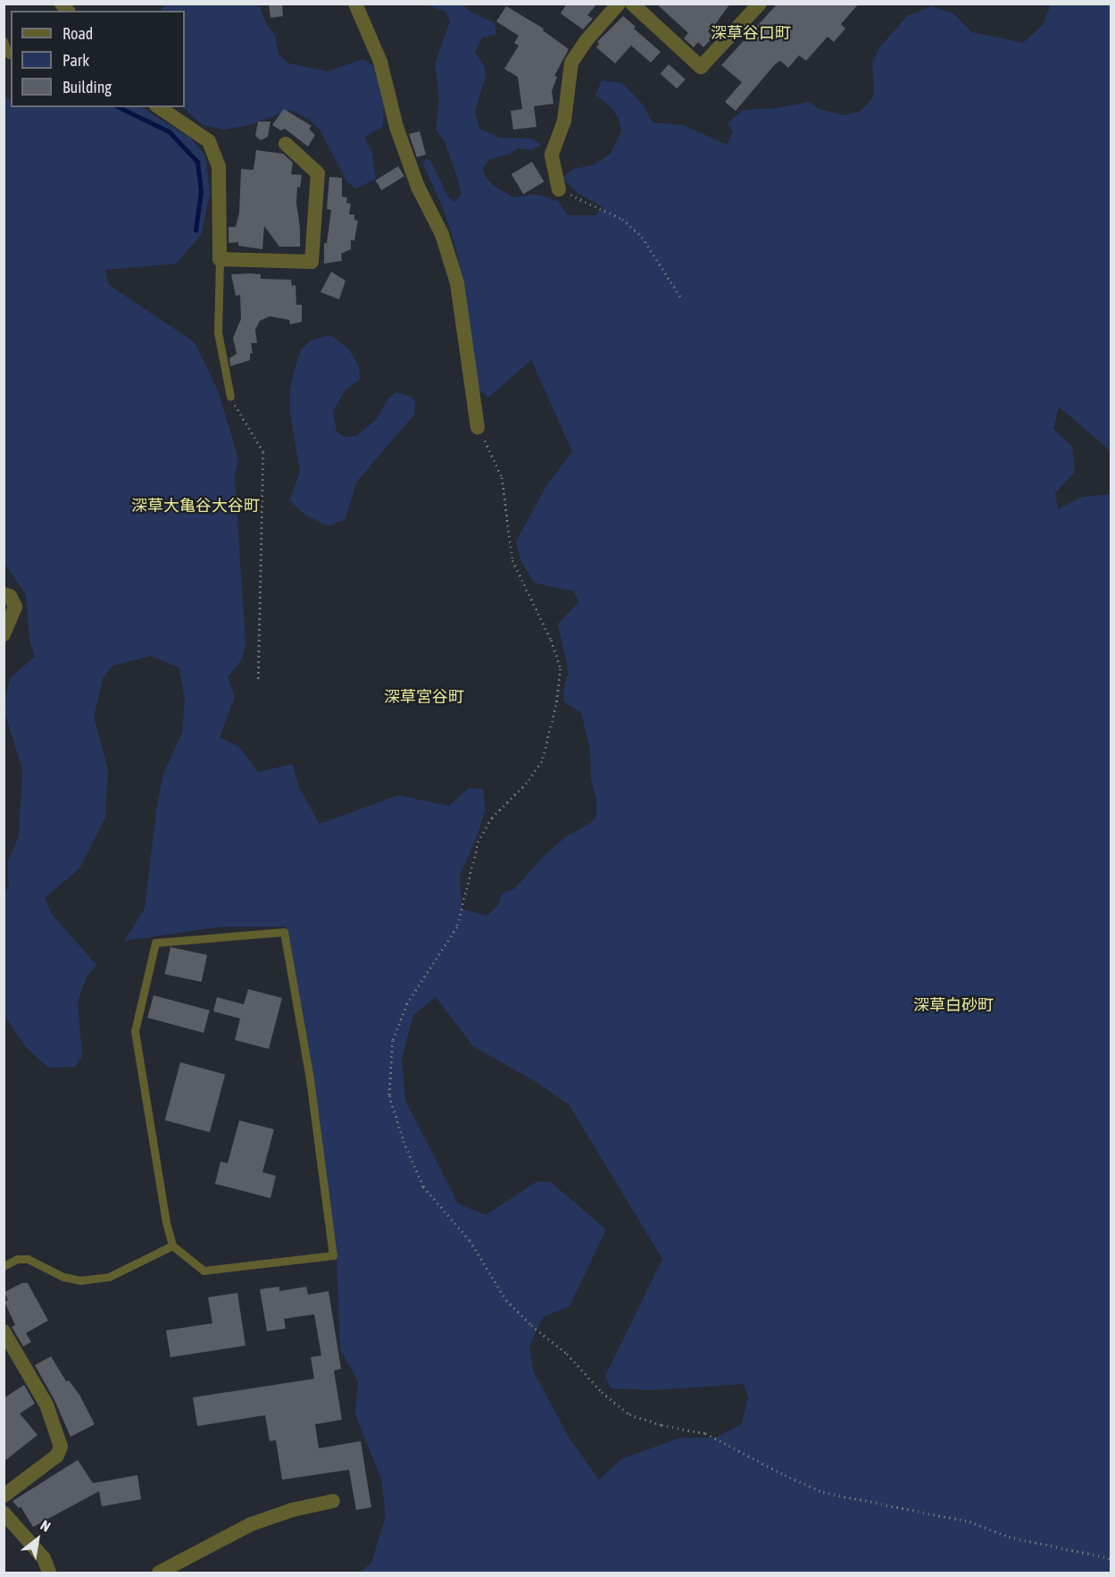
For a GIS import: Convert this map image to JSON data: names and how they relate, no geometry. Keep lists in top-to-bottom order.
{
  "districts": [
    "深草谷口町",
    "深草大亀谷大谷町",
    "深草宮谷町",
    "深草白砂町"
  ],
  "legend": ["Road", "Park", "Building"],
  "north": "top right"
}
